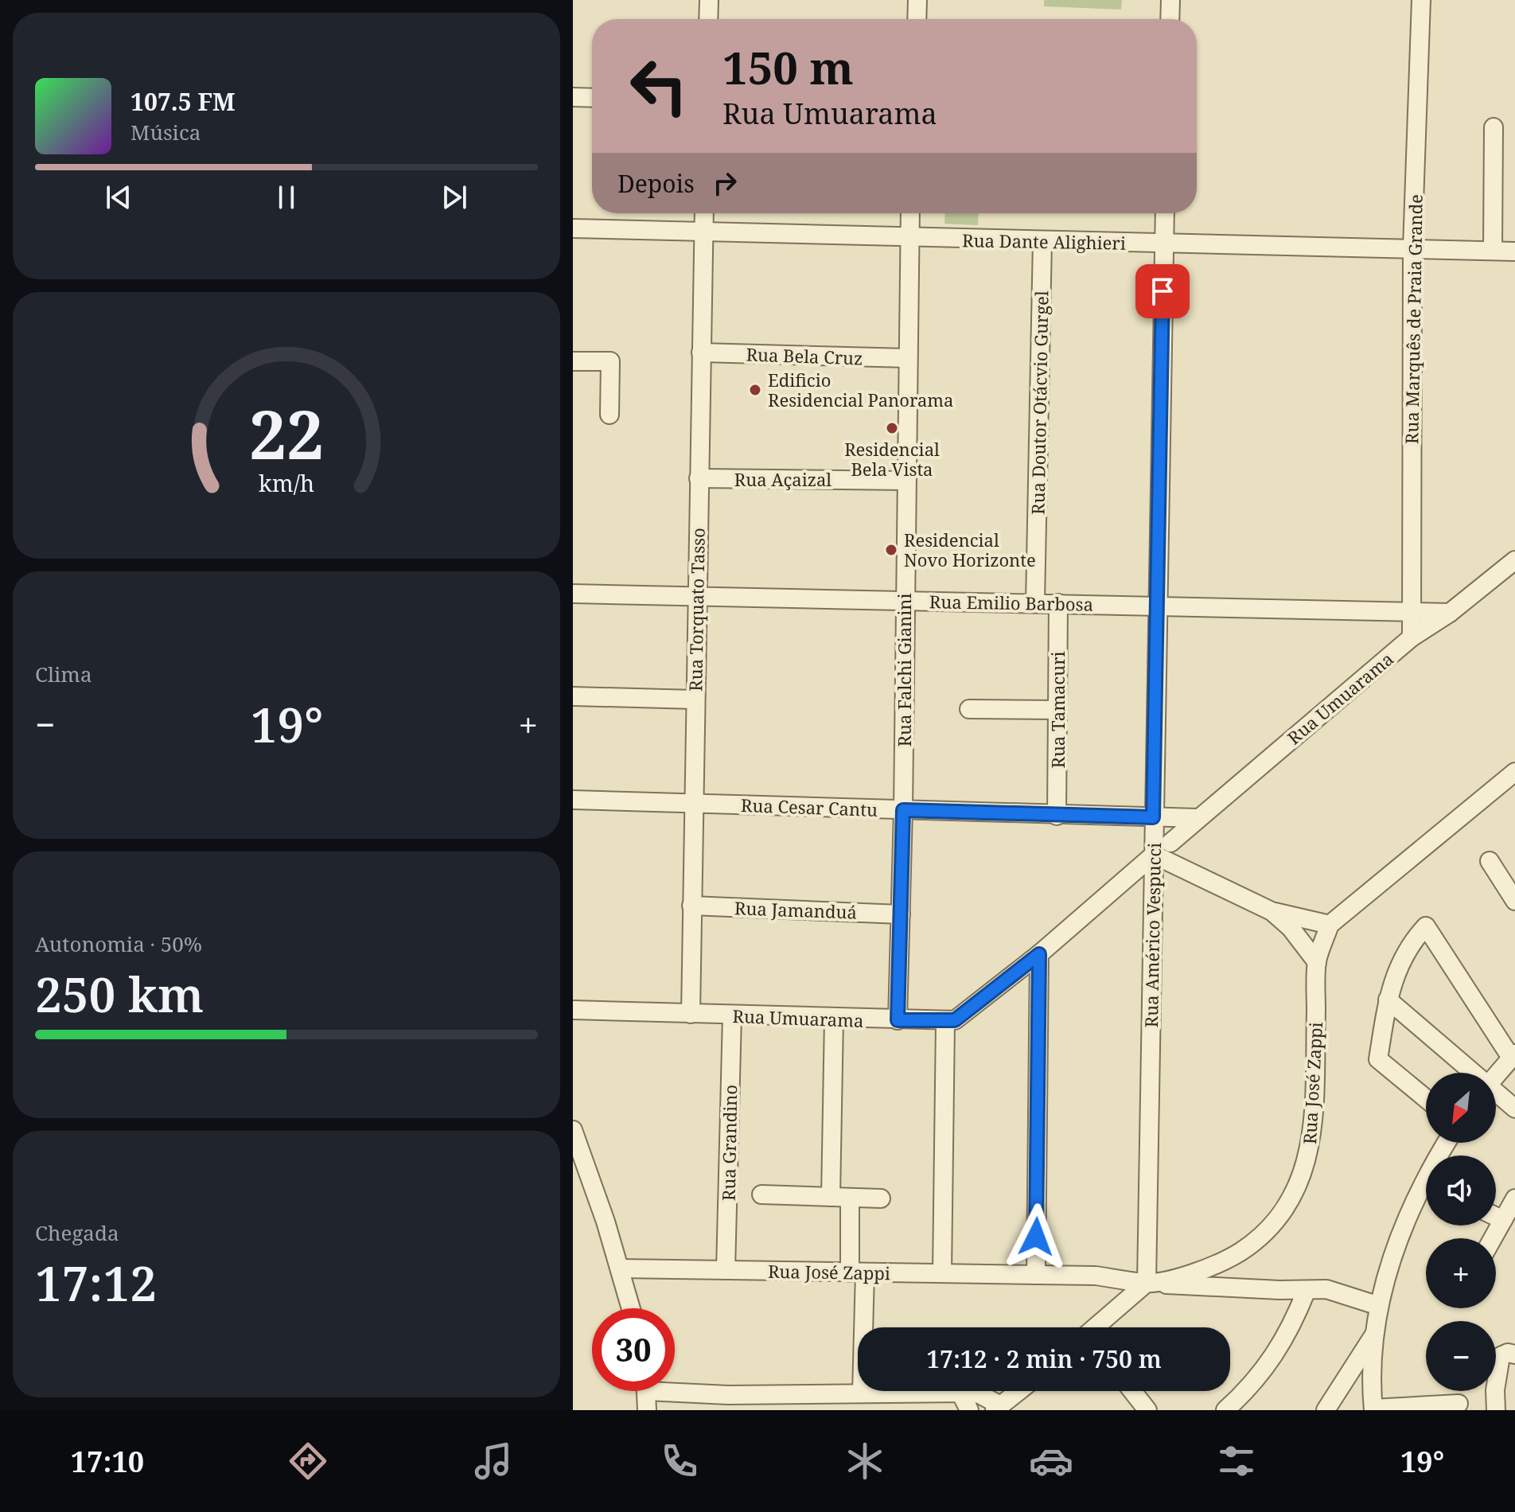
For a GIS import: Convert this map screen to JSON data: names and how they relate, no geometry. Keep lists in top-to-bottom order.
{
  "streets": {
    "street": [
      "Rua Dante Alighieri",
      "Rua Marquês de Praia Grande",
      "Rua Bela Cruz",
      "Rua Doutor Otácvio Gurgel",
      "Rua Açaizal",
      "Rua Emilio Barbosa",
      "Rua Torquato Tasso",
      "Rua Falchi Gianini",
      "Rua Umuarama",
      "Rua Tamacuri",
      "Rua Cesar Cantu",
      "Rua Jamanduá",
      "Rua Américo Vespucci",
      "Rua José Zappi",
      "Rua Grandino"
    ]
  },
  "crossings": [
    ["Rua Dante Alighieri", "Rua Marquês de Praia Grande"],
    ["Rua Dante Alighieri", "Rua Doutor Otácvio Gurgel"],
    ["Rua Dante Alighieri", "Rua Torquato Tasso"],
    ["Rua Dante Alighieri", "Rua Falchi Gianini"],
    ["Rua Dante Alighieri", "Rua Américo Vespucci"],
    ["Rua Marquês de Praia Grande", "Rua Emilio Barbosa"],
    ["Rua Marquês de Praia Grande", "Rua Umuarama"],
    ["Rua Bela Cruz", "Rua Torquato Tasso"],
    ["Rua Bela Cruz", "Rua Falchi Gianini"],
    ["Rua Doutor Otácvio Gurgel", "Rua Emilio Barbosa"],
    ["Rua Açaizal", "Rua Torquato Tasso"],
    ["Rua Açaizal", "Rua Falchi Gianini"],
    ["Rua Emilio Barbosa", "Rua Torquato Tasso"],
    ["Rua Emilio Barbosa", "Rua Falchi Gianini"],
    ["Rua Emilio Barbosa", "Rua Umuarama"],
    ["Rua Emilio Barbosa", "Rua Tamacuri"],
    ["Rua Emilio Barbosa", "Rua Américo Vespucci"],
    ["Rua Torquato Tasso", "Rua Umuarama"],
    ["Rua Torquato Tasso", "Rua Cesar Cantu"],
    ["Rua Torquato Tasso", "Rua Jamanduá"],
    ["Rua Falchi Gianini", "Rua Umuarama"],
    ["Rua Falchi Gianini", "Rua Cesar Cantu"],
    ["Rua Falchi Gianini", "Rua Jamanduá"],
    ["Rua Umuarama", "Rua Cesar Cantu"],
    ["Rua Umuarama", "Rua Américo Vespucci"],
    ["Rua Umuarama", "Rua Grandino"],
    ["Rua Tamacuri", "Rua Cesar Cantu"],
    ["Rua Cesar Cantu", "Rua Américo Vespucci"],
    ["Rua Américo Vespucci", "Rua José Zappi"],
    ["Rua José Zappi", "Rua Grandino"]
  ],
  "places": ["Edificio Residencial Panorama", "Residencial Bela Vista", "Residencial Novo Horizonte"],
  "north": "bottom left",
  "page": {
    "turn": ["150 m", "Rua Umuarama"],
    "song": ["107.5 FM", "Música"],
    "then": "Depois",
    "tile": [
      "Clima",
      ["Autonomia · 50%", "250 km"],
      ["Chegada", "17:12"]
    ],
    "heat": ["−", "19°", "+"],
    "map_buttons": ["+", "−"],
    "limit": "30",
    "trip": "17:12 · 2 min · 750 m",
    "tabs": ["17:10", "19°"],
    "gauge": ["22", "km/h"]
  }
}
